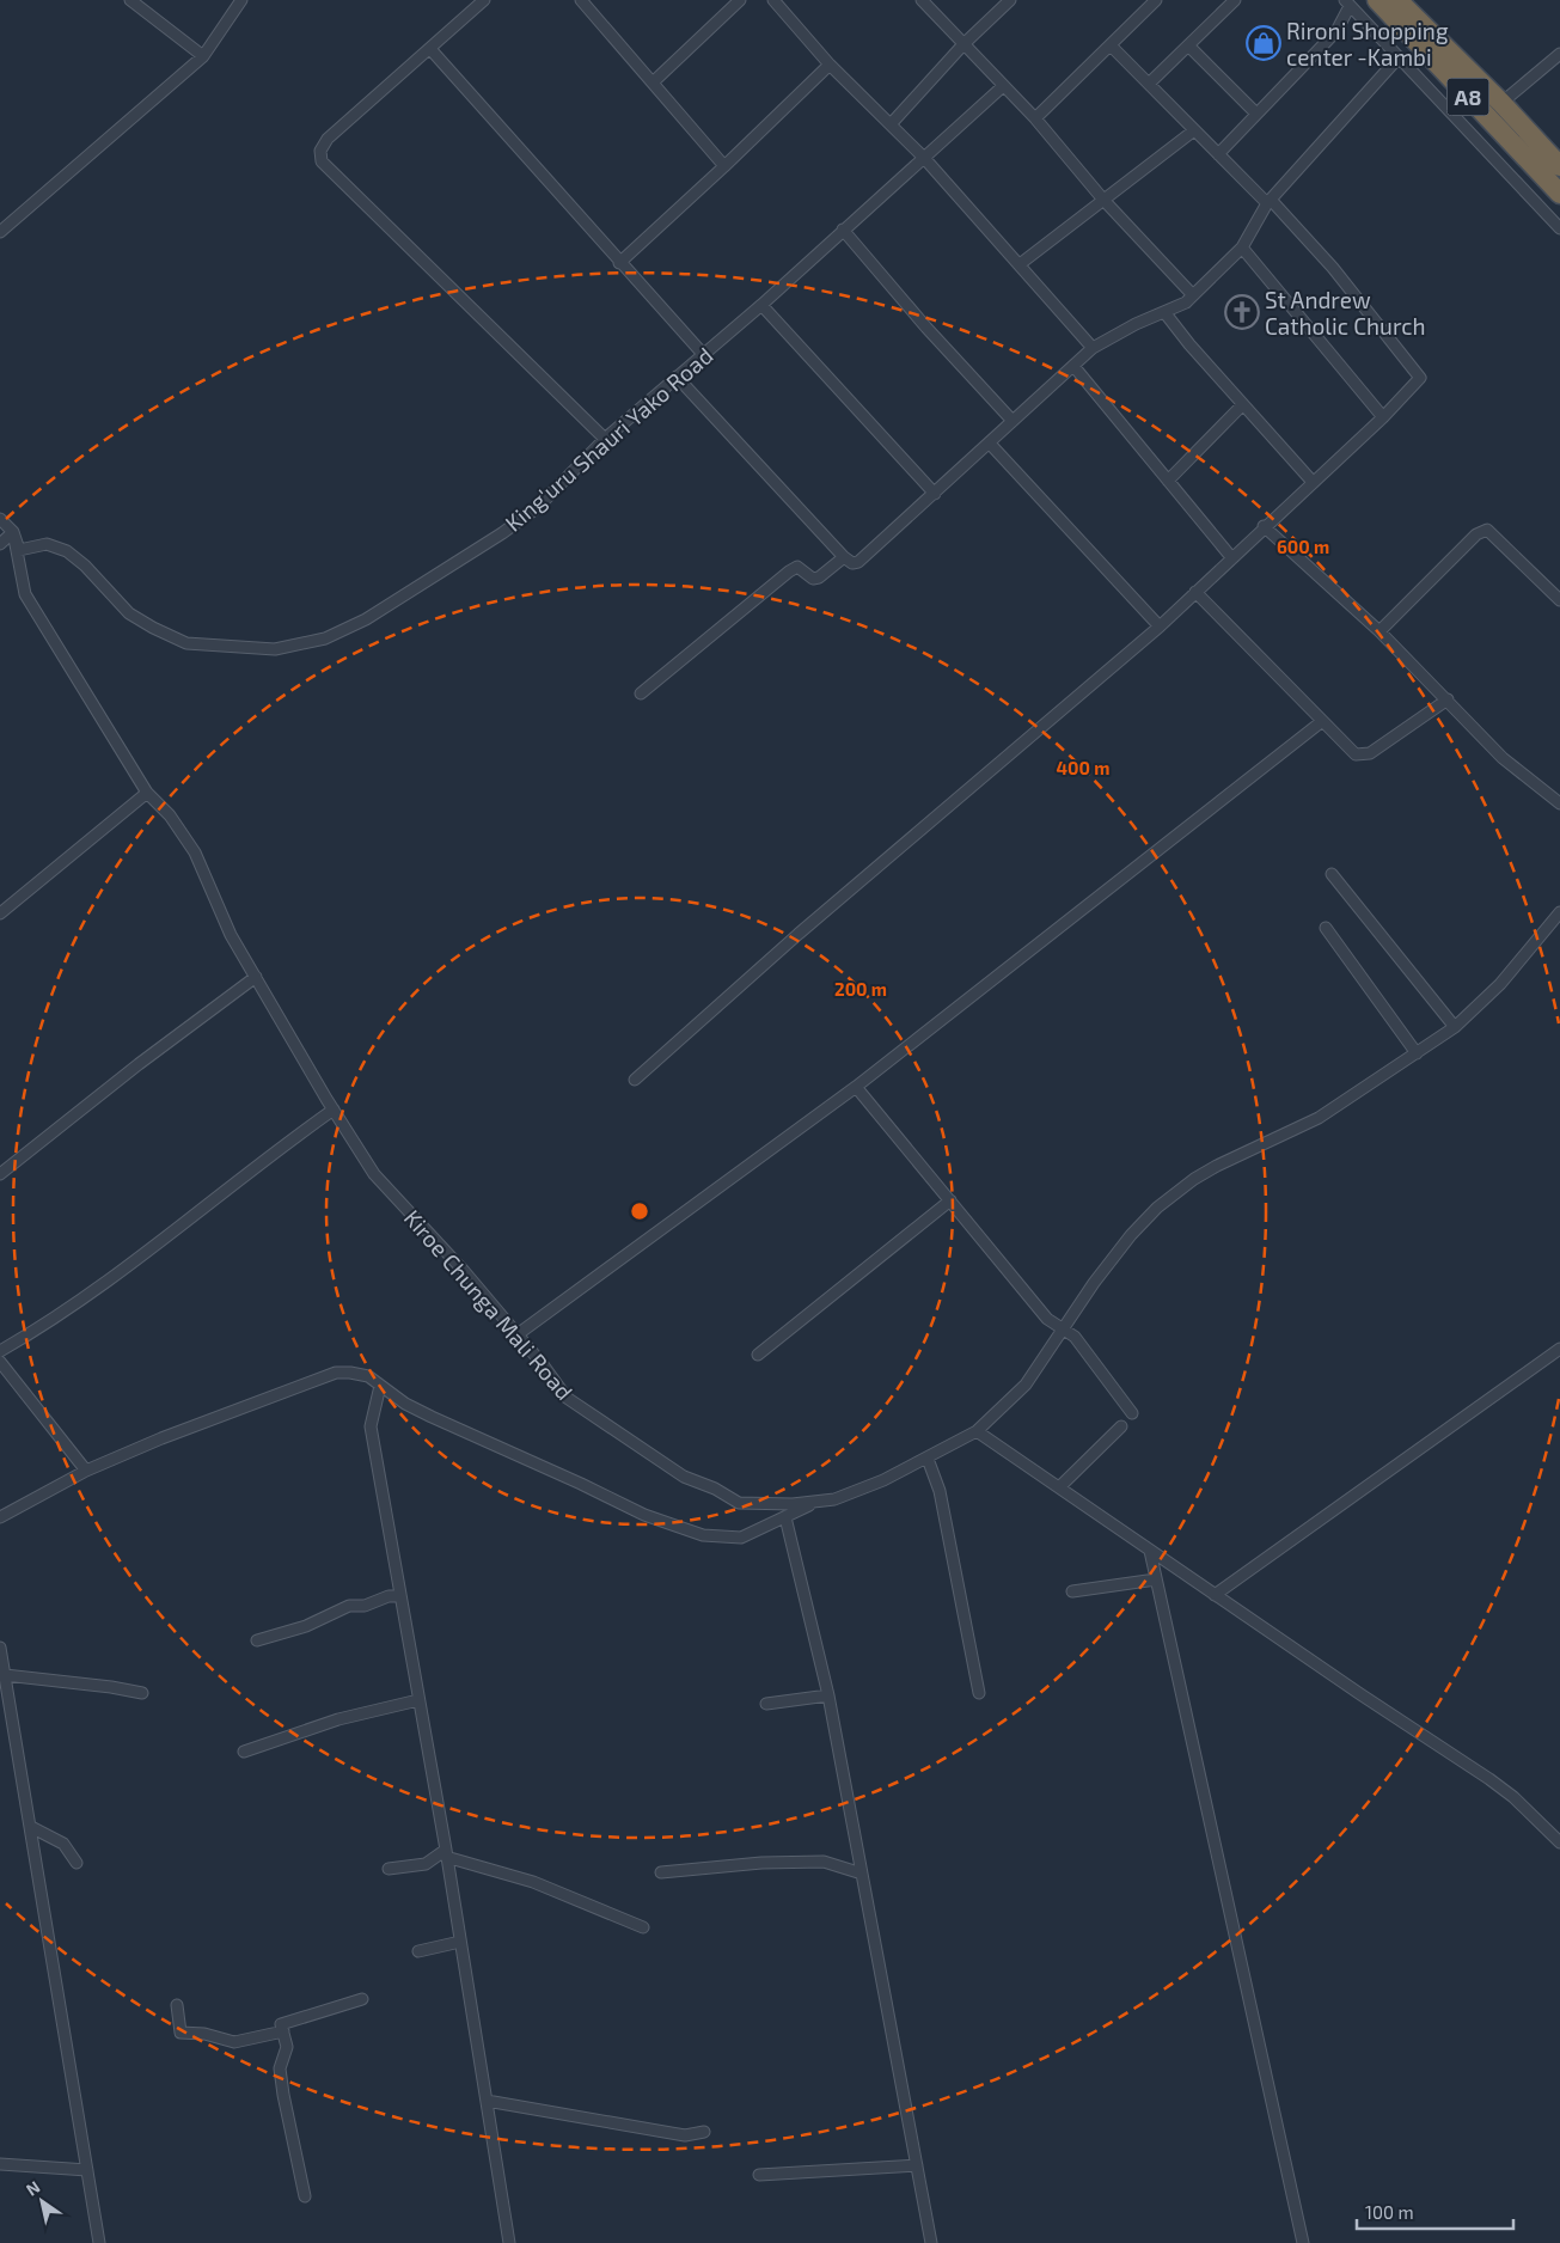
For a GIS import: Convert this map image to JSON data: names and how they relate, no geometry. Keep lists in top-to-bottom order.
{
  "streets": {
    "highway": ["A8"],
    "street": ["King'uru Shauri Yako Road", "Kiroe Chunga Mali Road"]
  },
  "crossings": [
    ["King'uru Shauri Yako Road", "Kiroe Chunga Mali Road"]
  ],
  "places": {
    "shop": ["Rironi Shopping center -Kambi"],
    "church": ["St Andrew Catholic Church"]
  },
  "scale_bar": "100 m",
  "north": "top left",
  "rings": ["600 m", "400 m", "200 m"]
}
